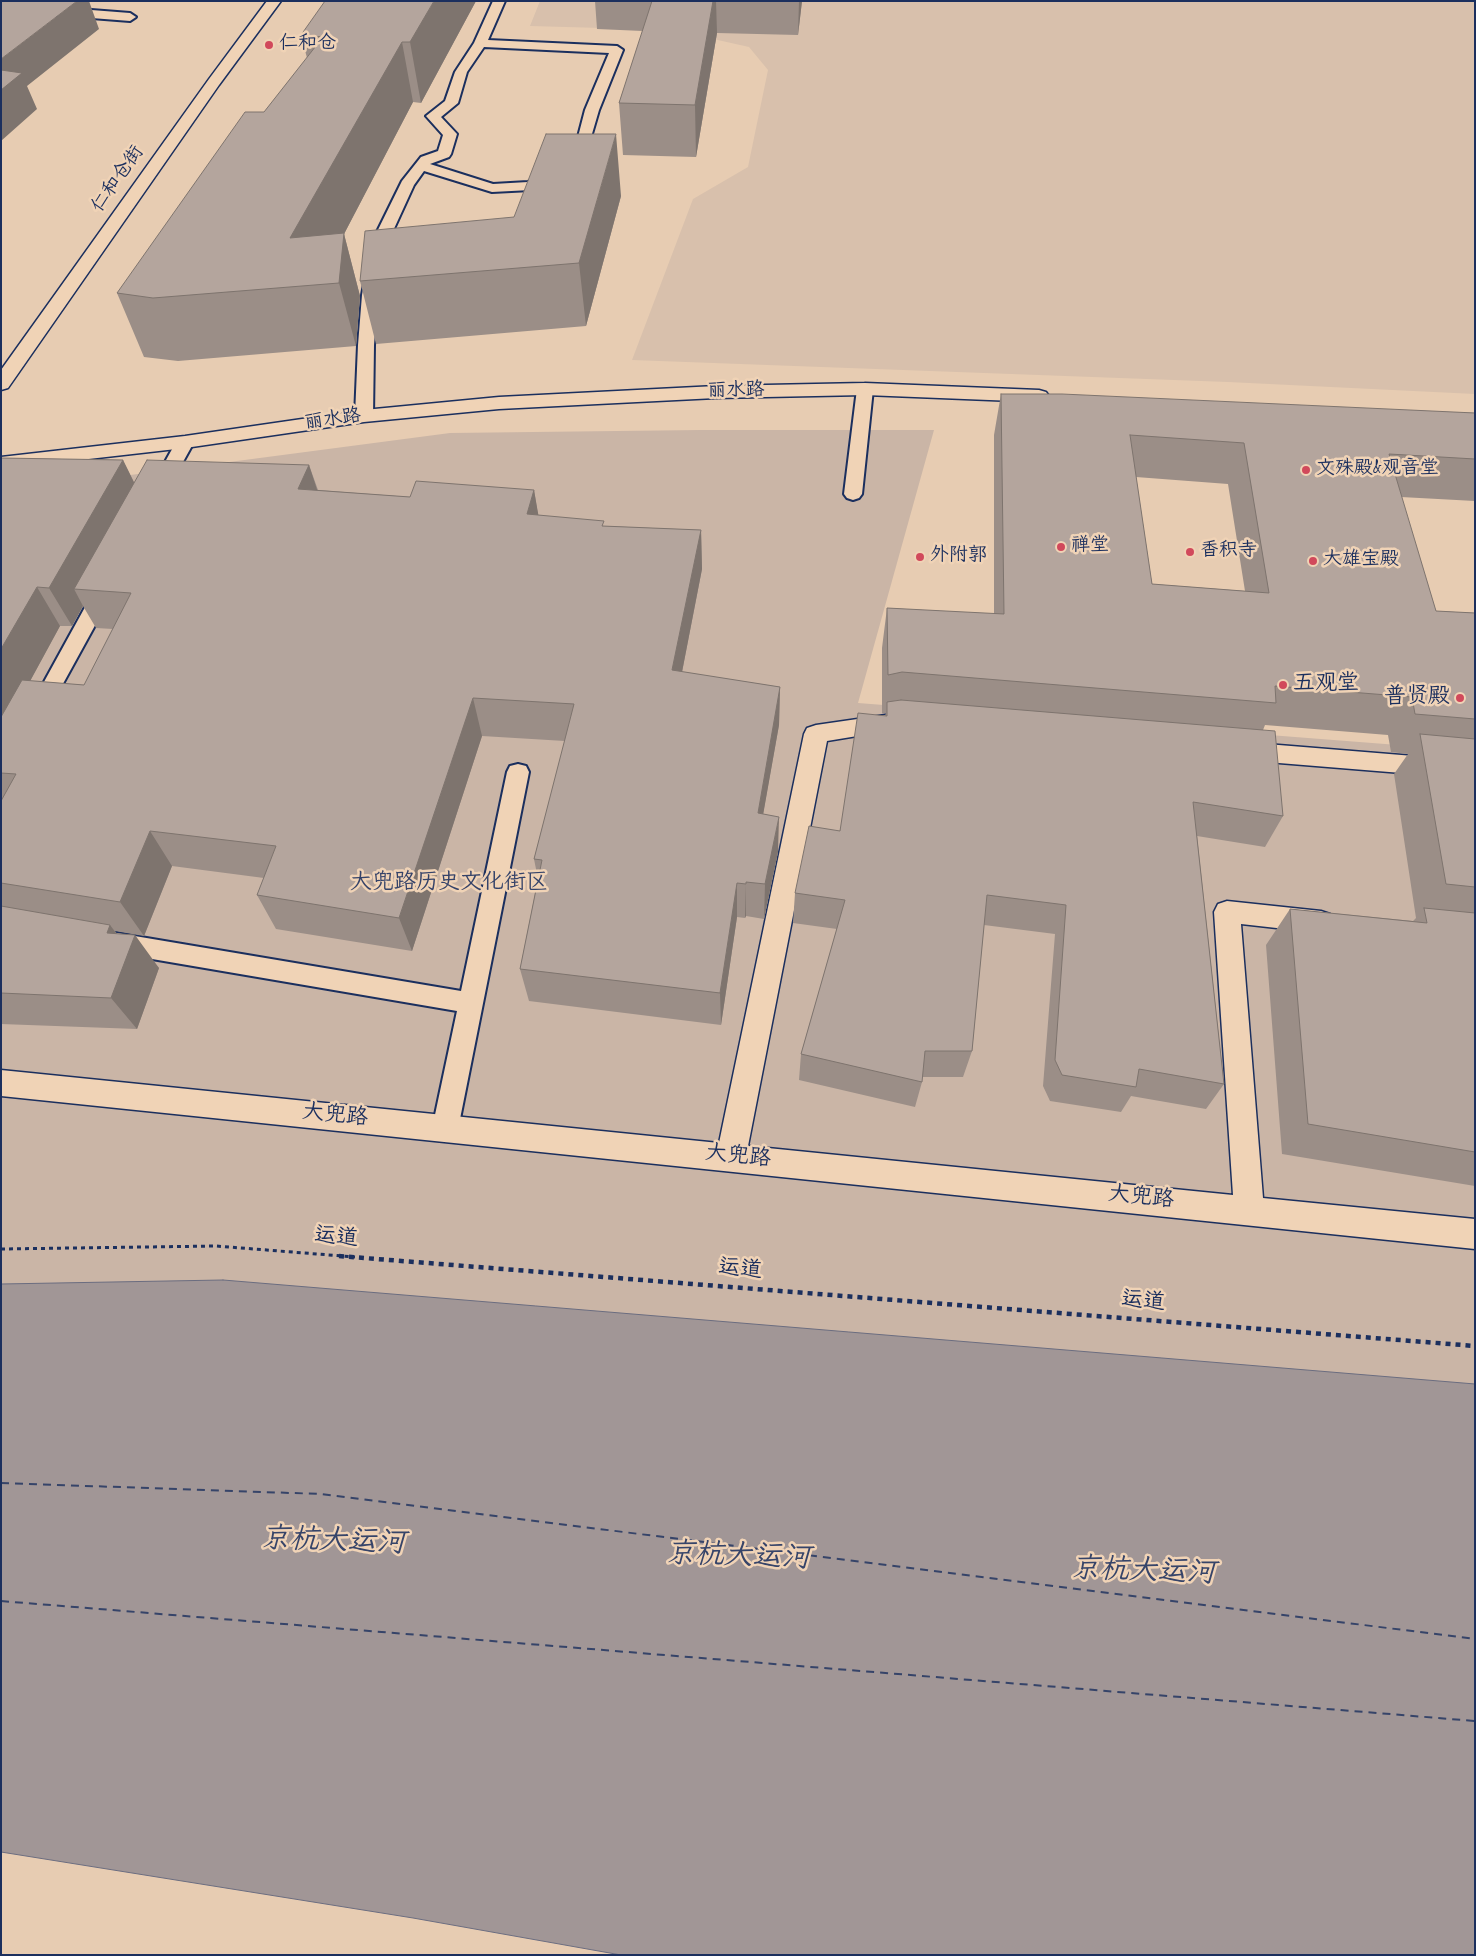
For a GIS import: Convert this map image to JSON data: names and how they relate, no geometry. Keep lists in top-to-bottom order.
{
  "streets": {
    "street": ["仁和仓街", "丽水路", "大兜路"],
    "path": ["运道"]
  },
  "water": ["京杭大运河"],
  "parks": ["大兜路历史文化街区"],
  "places": [
    "仁和仓",
    "文殊殿&观音堂",
    "禅堂",
    "香积寺",
    "外附郭",
    "大雄宝殿",
    "五观堂",
    "普贤殿"
  ]
}
